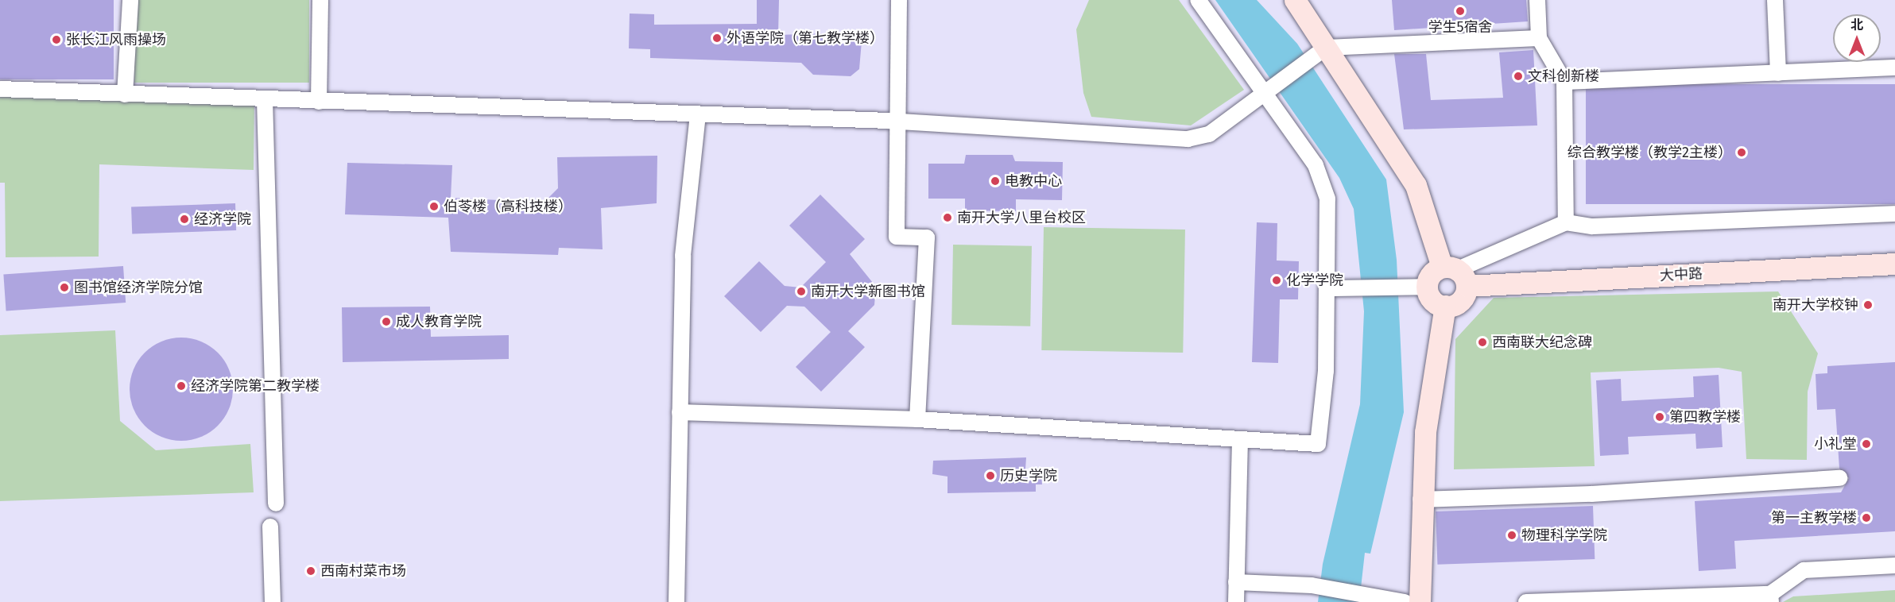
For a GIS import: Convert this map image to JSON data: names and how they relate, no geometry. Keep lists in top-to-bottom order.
{
  "streets": {
    "street": ["大中路"]
  },
  "places": [
    "学生5宿舍",
    "外语学院（第七教学楼）",
    "张长江风雨操场",
    "文科创新楼",
    "综合教学楼（教学2主楼）",
    "电教中心",
    "伯苓楼（高科技楼）",
    "南开大学八里台校区",
    "经济学院",
    "化学学院",
    "图书馆经济学院分馆",
    "南开大学新图书馆",
    "南开大学校钟",
    "成人教育学院",
    "西南联大纪念碑",
    "经济学院第二教学楼",
    "第四教学楼",
    "小礼堂",
    "历史学院",
    "第一主教学楼",
    "物理科学学院",
    "西南村菜市场"
  ],
  "north": "top"
}
